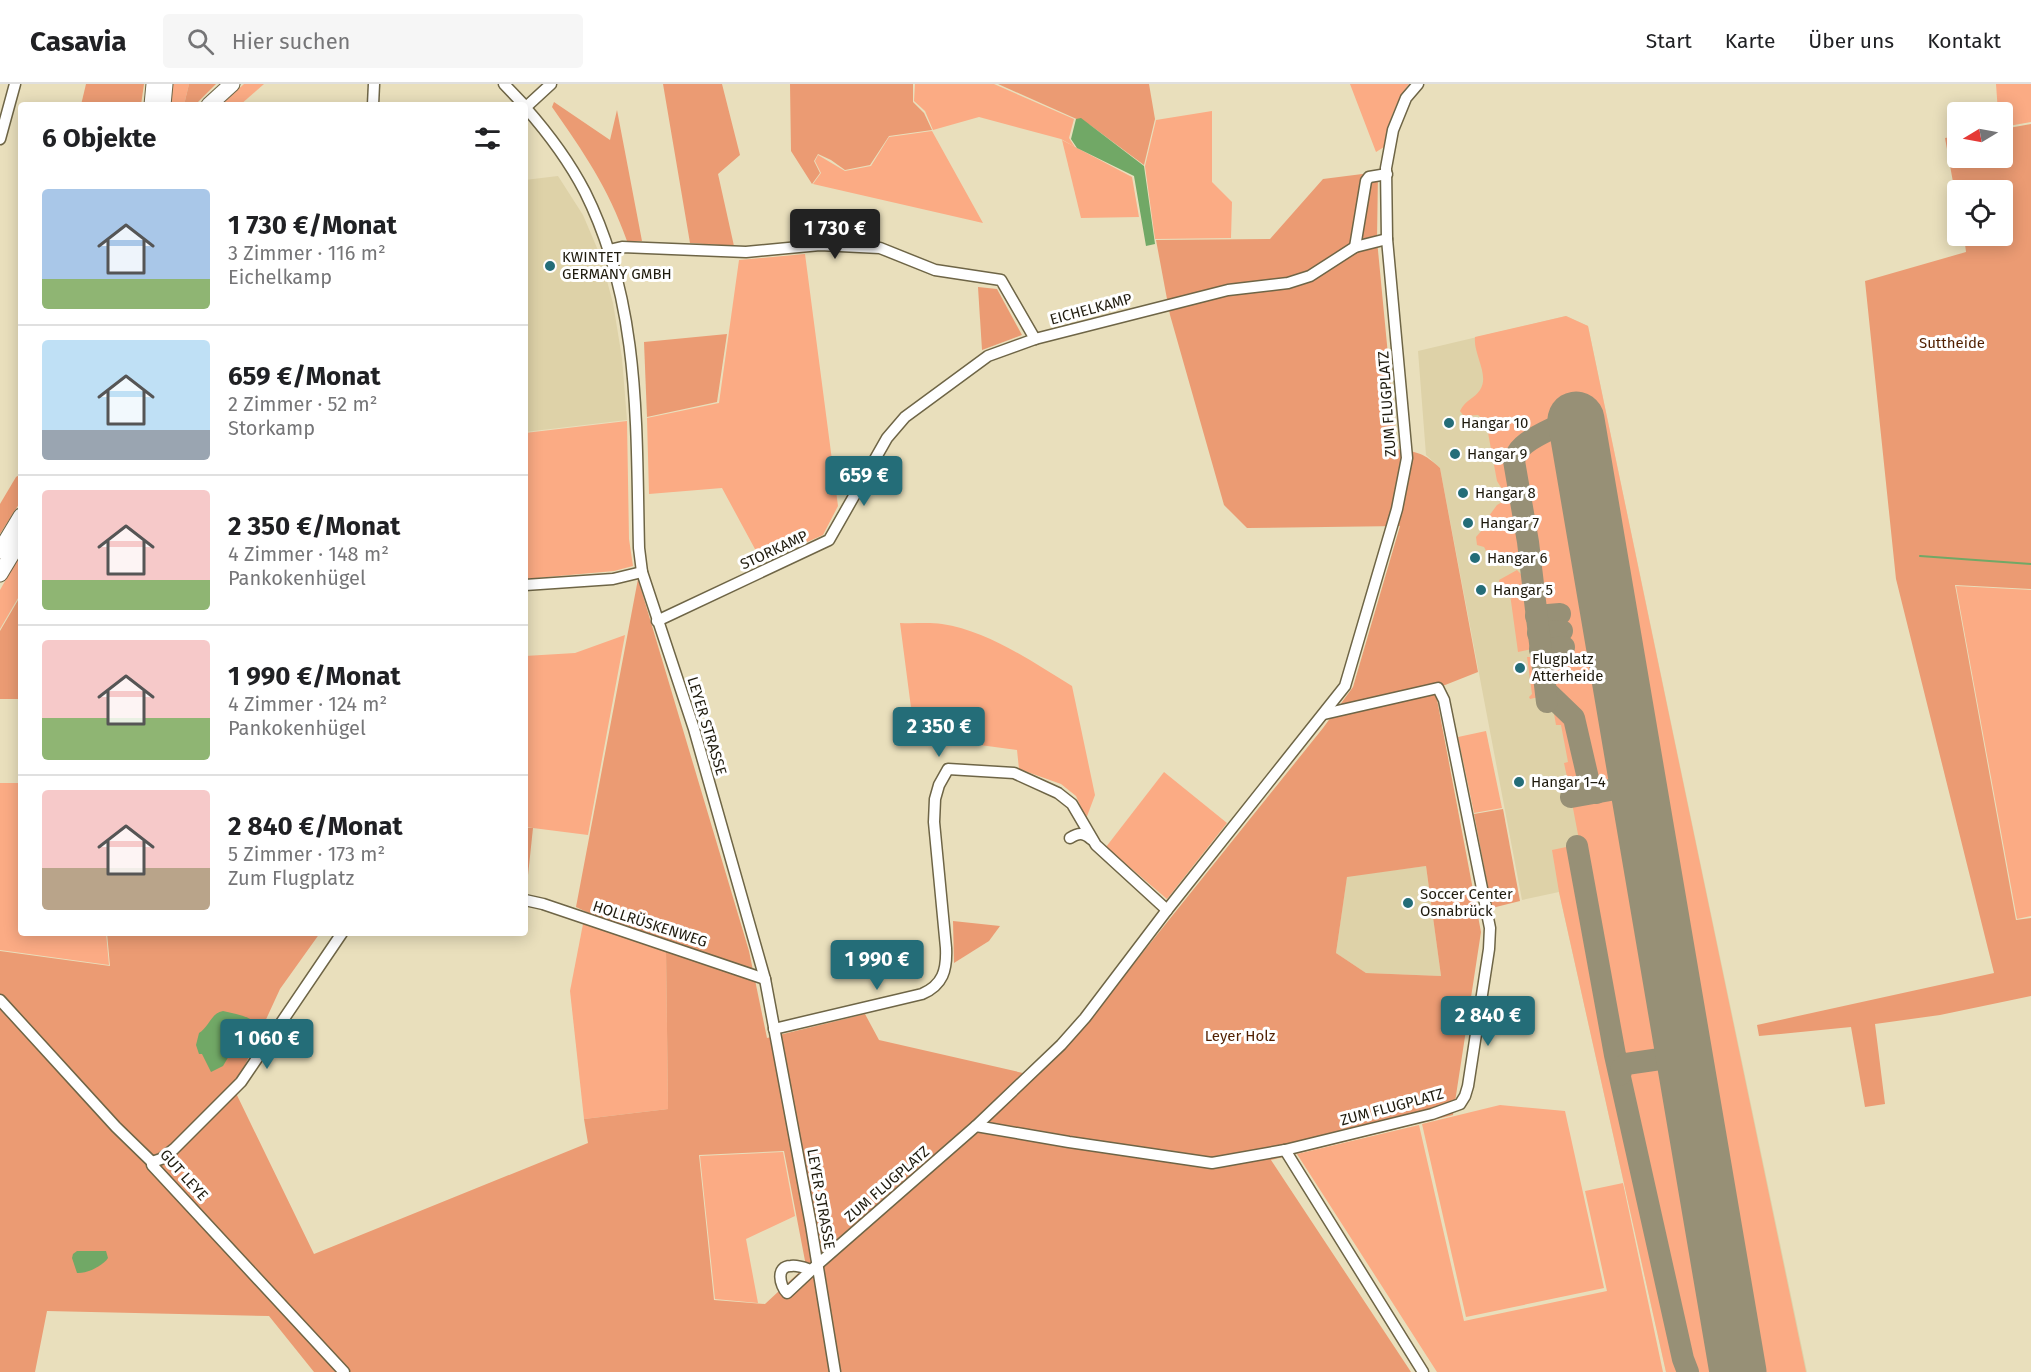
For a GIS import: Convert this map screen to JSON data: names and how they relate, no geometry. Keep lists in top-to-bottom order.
{
  "streets": {
    "street": [
      "EICHELKAMP",
      "ZUM FLUGPLATZ",
      "STORKAMP",
      "LEYER STRASSE",
      "HOLLRÜSKENWEG",
      "GUT LEYE"
    ]
  },
  "crossings": [
    ["EICHELKAMP", "ZUM FLUGPLATZ"],
    ["EICHELKAMP", "STORKAMP"],
    ["EICHELKAMP", "LEYER STRASSE"],
    ["ZUM FLUGPLATZ", "LEYER STRASSE"],
    ["STORKAMP", "LEYER STRASSE"],
    ["LEYER STRASSE", "HOLLRÜSKENWEG"]
  ],
  "parks": ["Suttheide", "Leyer Holz"],
  "places": [
    "KWINTET GERMANY GMBH",
    "Hangar 10",
    "Hangar 9",
    "Hangar 8",
    "Hangar 7",
    "Hangar 6",
    "Hangar 5",
    "Flugplatz Atterheide",
    "Hangar 1–4",
    "Soccer Center Osnabrück"
  ],
  "north": "left",
  "page": {
    "header": "Casavia",
    "search": "Hier suchen",
    "nav": [
      "Start",
      "Karte",
      "Über uns",
      "Kontakt"
    ],
    "heading": "6 Objekte",
    "list": [
      {
        "name": "1 730 €/Monat",
        "note": "3 Zimmer · 116 m² · Eichelkamp"
      },
      {
        "name": "659 €/Monat",
        "note": "2 Zimmer · 52 m² · Storkamp"
      },
      {
        "name": "2 350 €/Monat",
        "note": "4 Zimmer · 148 m² · Pankokenhügel"
      },
      {
        "name": "1 990 €/Monat",
        "note": "4 Zimmer · 124 m² · Pankokenhügel"
      },
      {
        "name": "2 840 €/Monat",
        "note": "5 Zimmer · 173 m² · Zum Flugplatz"
      }
    ],
    "price": [
      "1 730 €",
      "659 €",
      "2 350 €",
      "1 990 €",
      "2 840 €",
      "1 060 €"
    ]
  }
}
